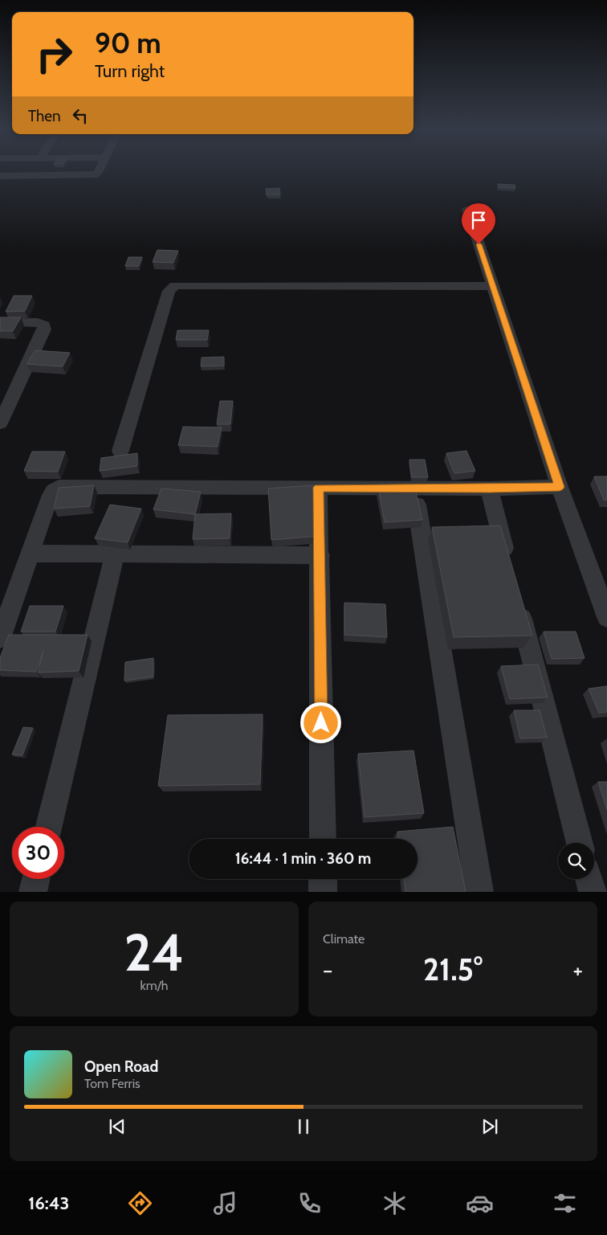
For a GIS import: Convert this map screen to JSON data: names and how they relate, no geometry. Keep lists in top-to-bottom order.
{
  "page": {
    "turn": ["90 m", "Turn right"],
    "then": "Then",
    "limit": "30",
    "trip": "16:44 · 1 min · 360 m",
    "tile": [
      ["24", "km/h"],
      "Climate"
    ],
    "heat": ["−", "21.5°", "+"],
    "song": ["Open Road", "Tom Ferris"],
    "tabs": "16:43"
  }
}
